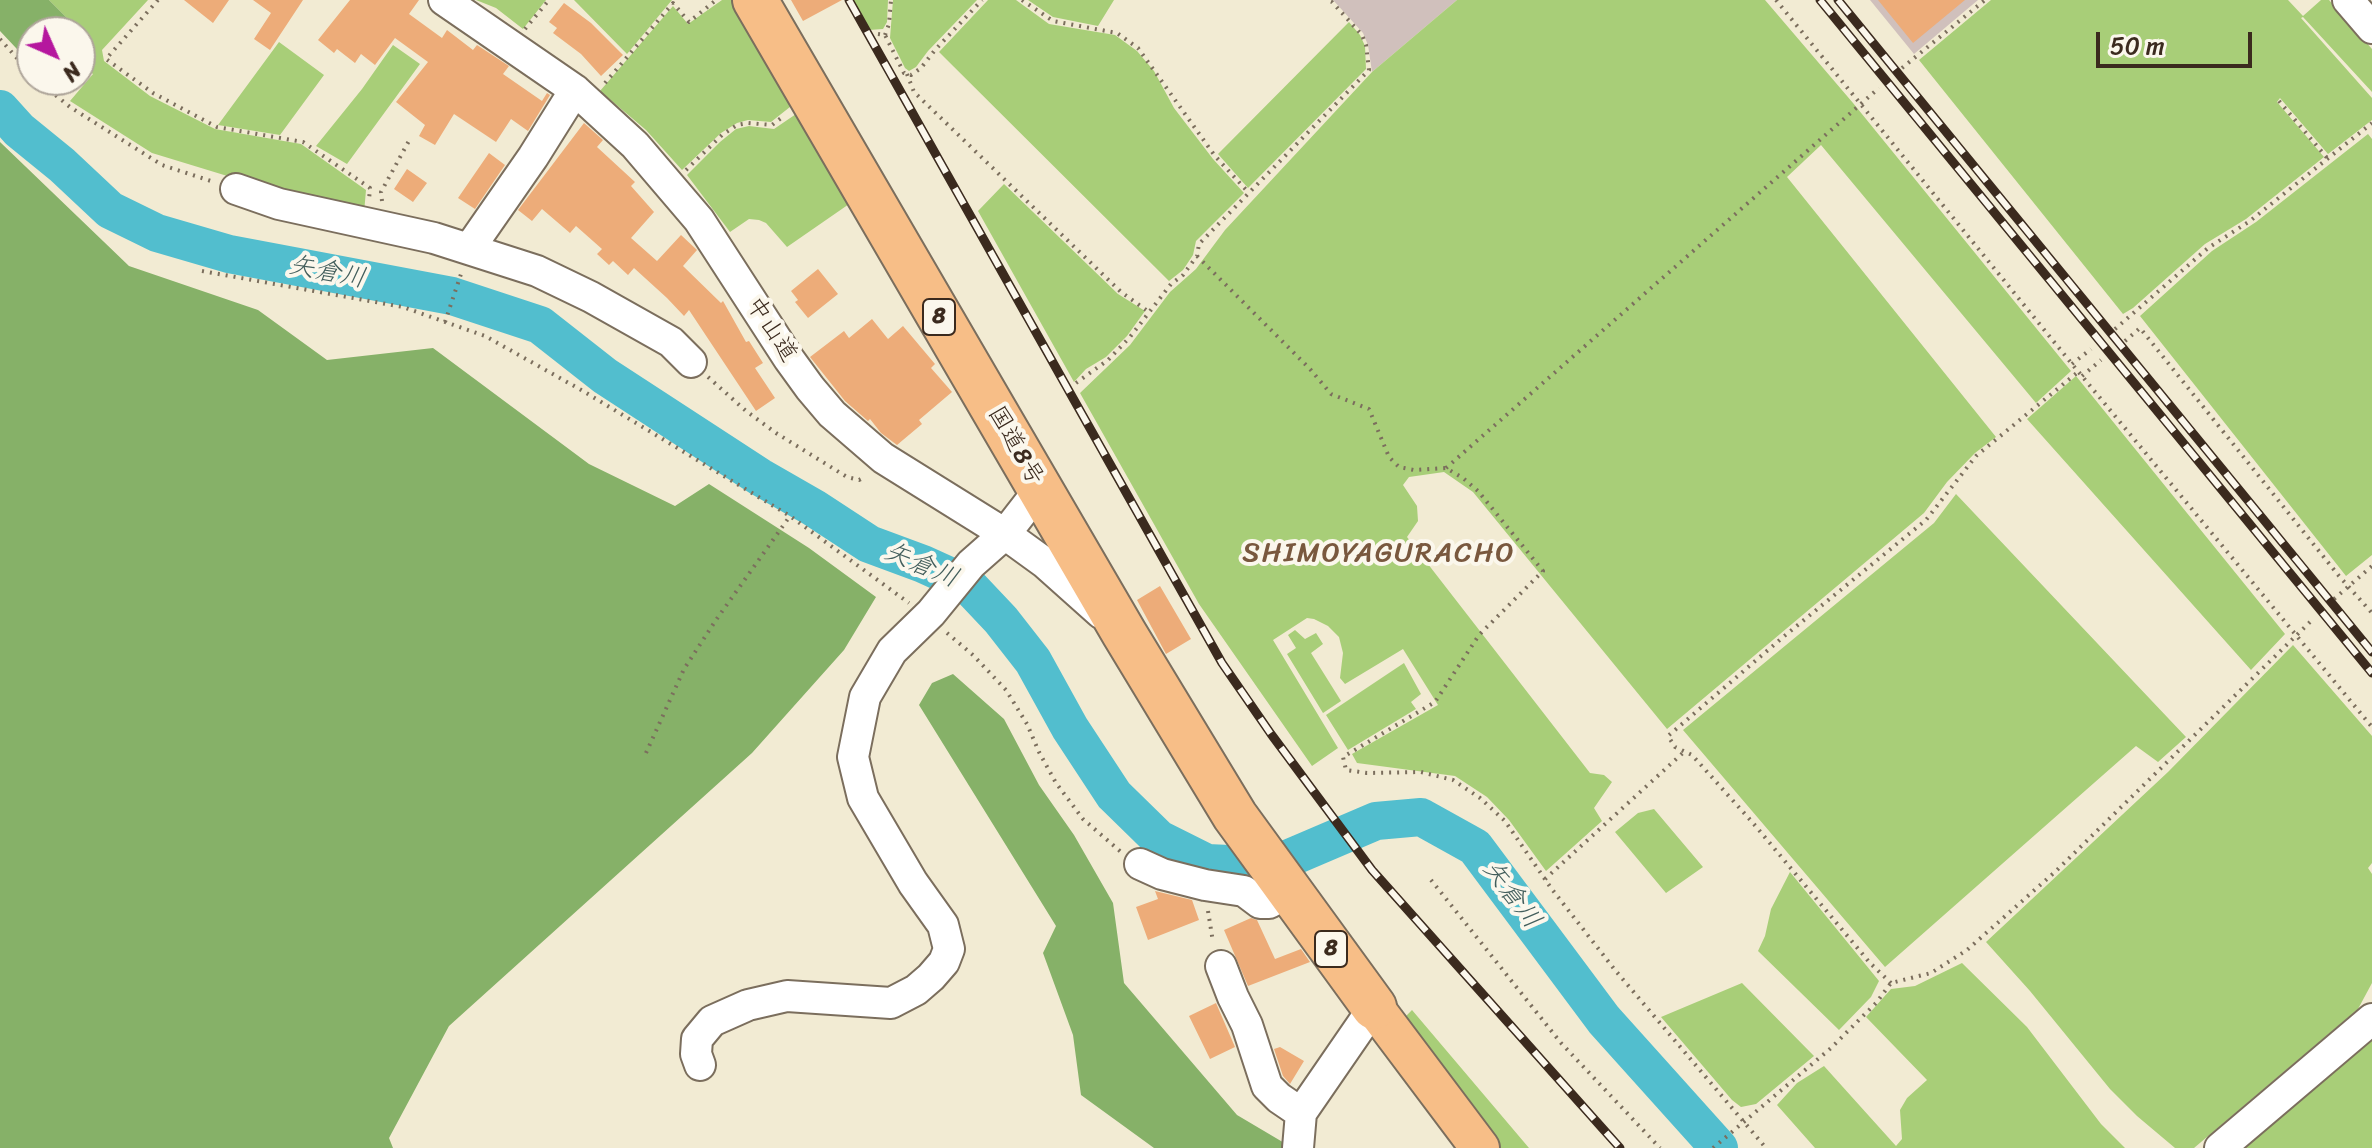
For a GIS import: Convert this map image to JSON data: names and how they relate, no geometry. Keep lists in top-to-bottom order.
{
  "streets": {
    "highway": ["8", "国道8号"],
    "street": ["中山道"]
  },
  "crossings": [
    ["中山道", "国道8号"]
  ],
  "districts": ["SHIMOYAGURACHO"],
  "water": ["矢倉川"],
  "scale_bar": "50 m",
  "north": "bottom right"
}
